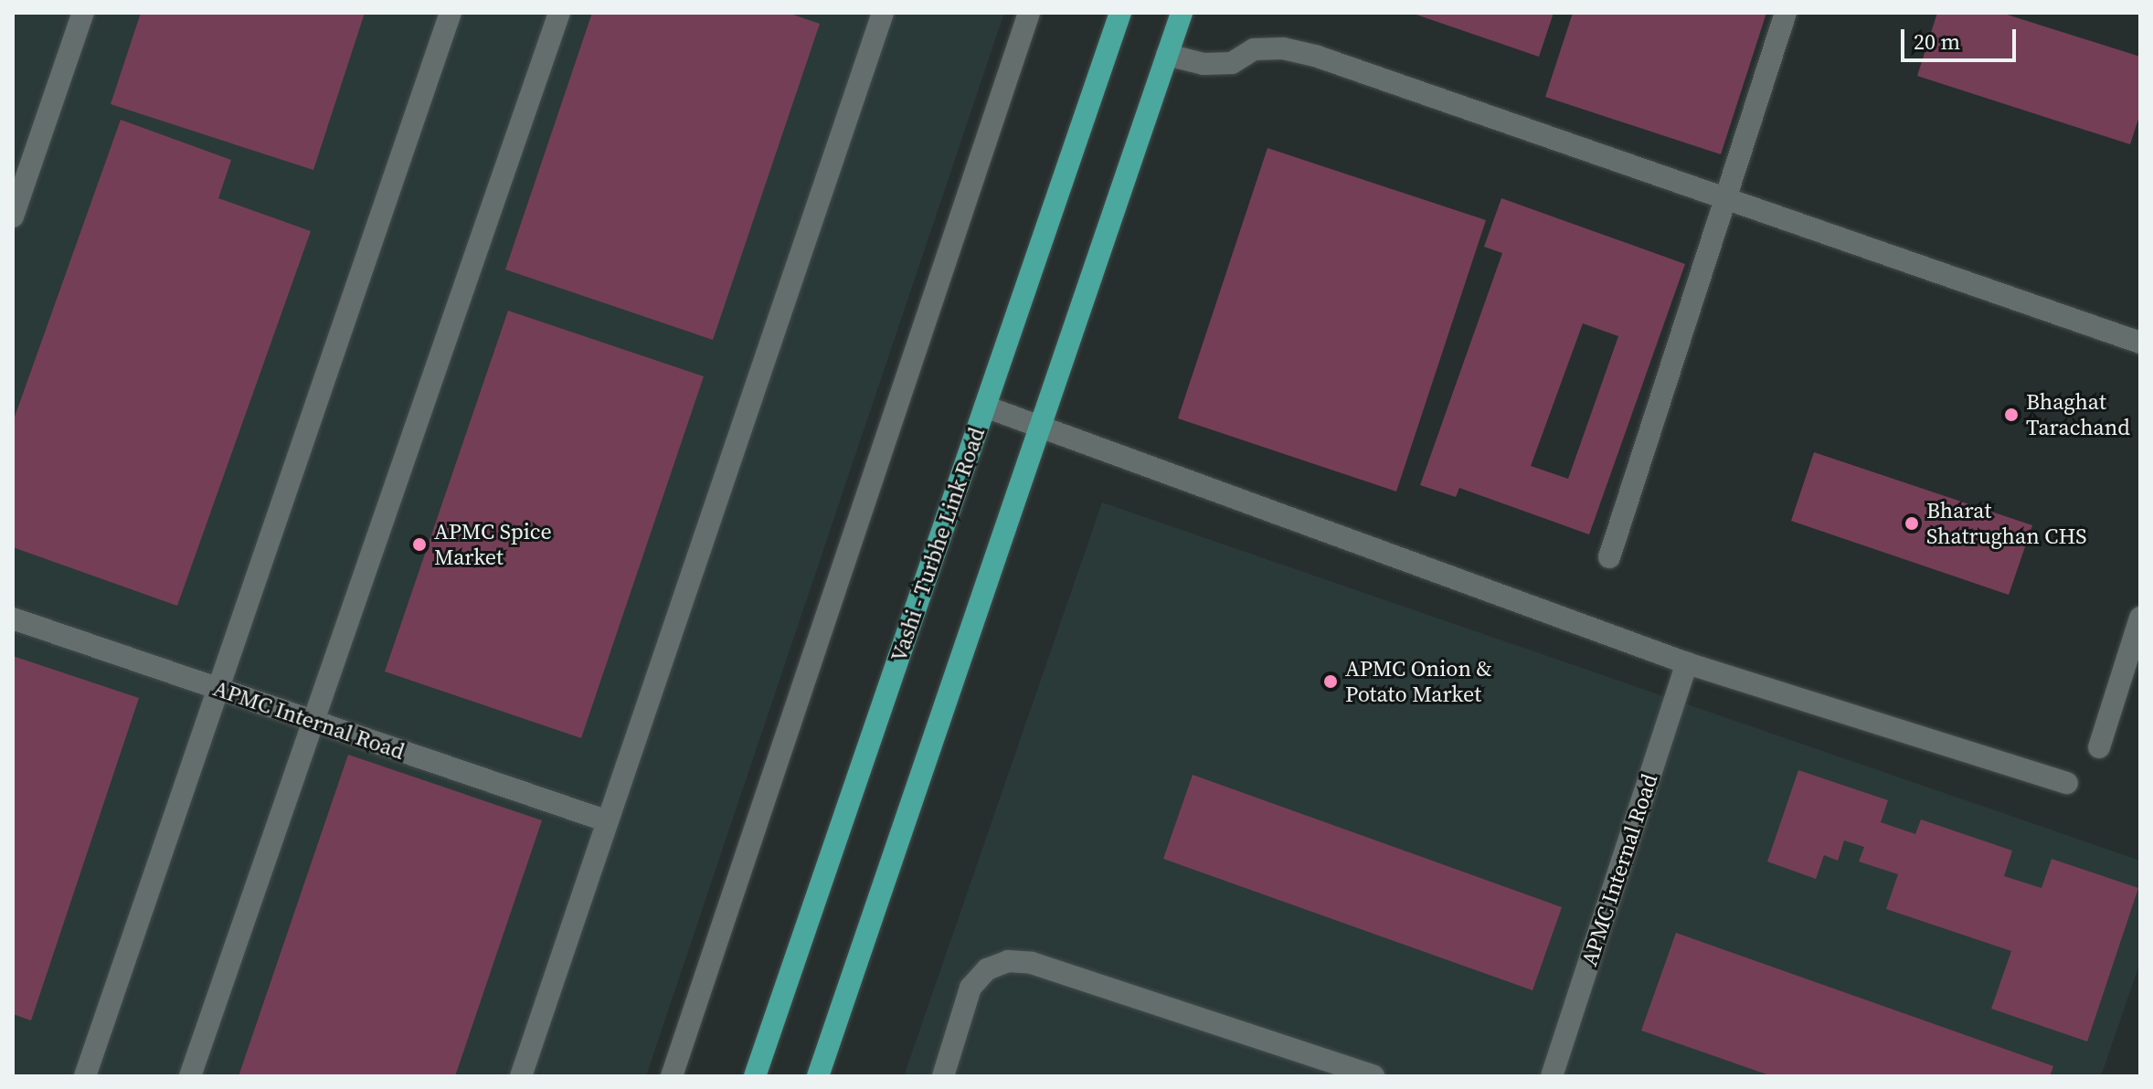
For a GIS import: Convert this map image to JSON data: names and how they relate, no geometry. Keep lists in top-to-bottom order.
{
  "streets": {
    "main road": ["Vashi - Turbhe Link Road"],
    "street": ["APMC Internal Road"]
  },
  "places": [
    "Bhaghat Tarachand",
    "Bharat Shatrughan CHS",
    "APMC Spice Market",
    "APMC Onion & Potato Market"
  ],
  "scale_bar": "20 m"
}
